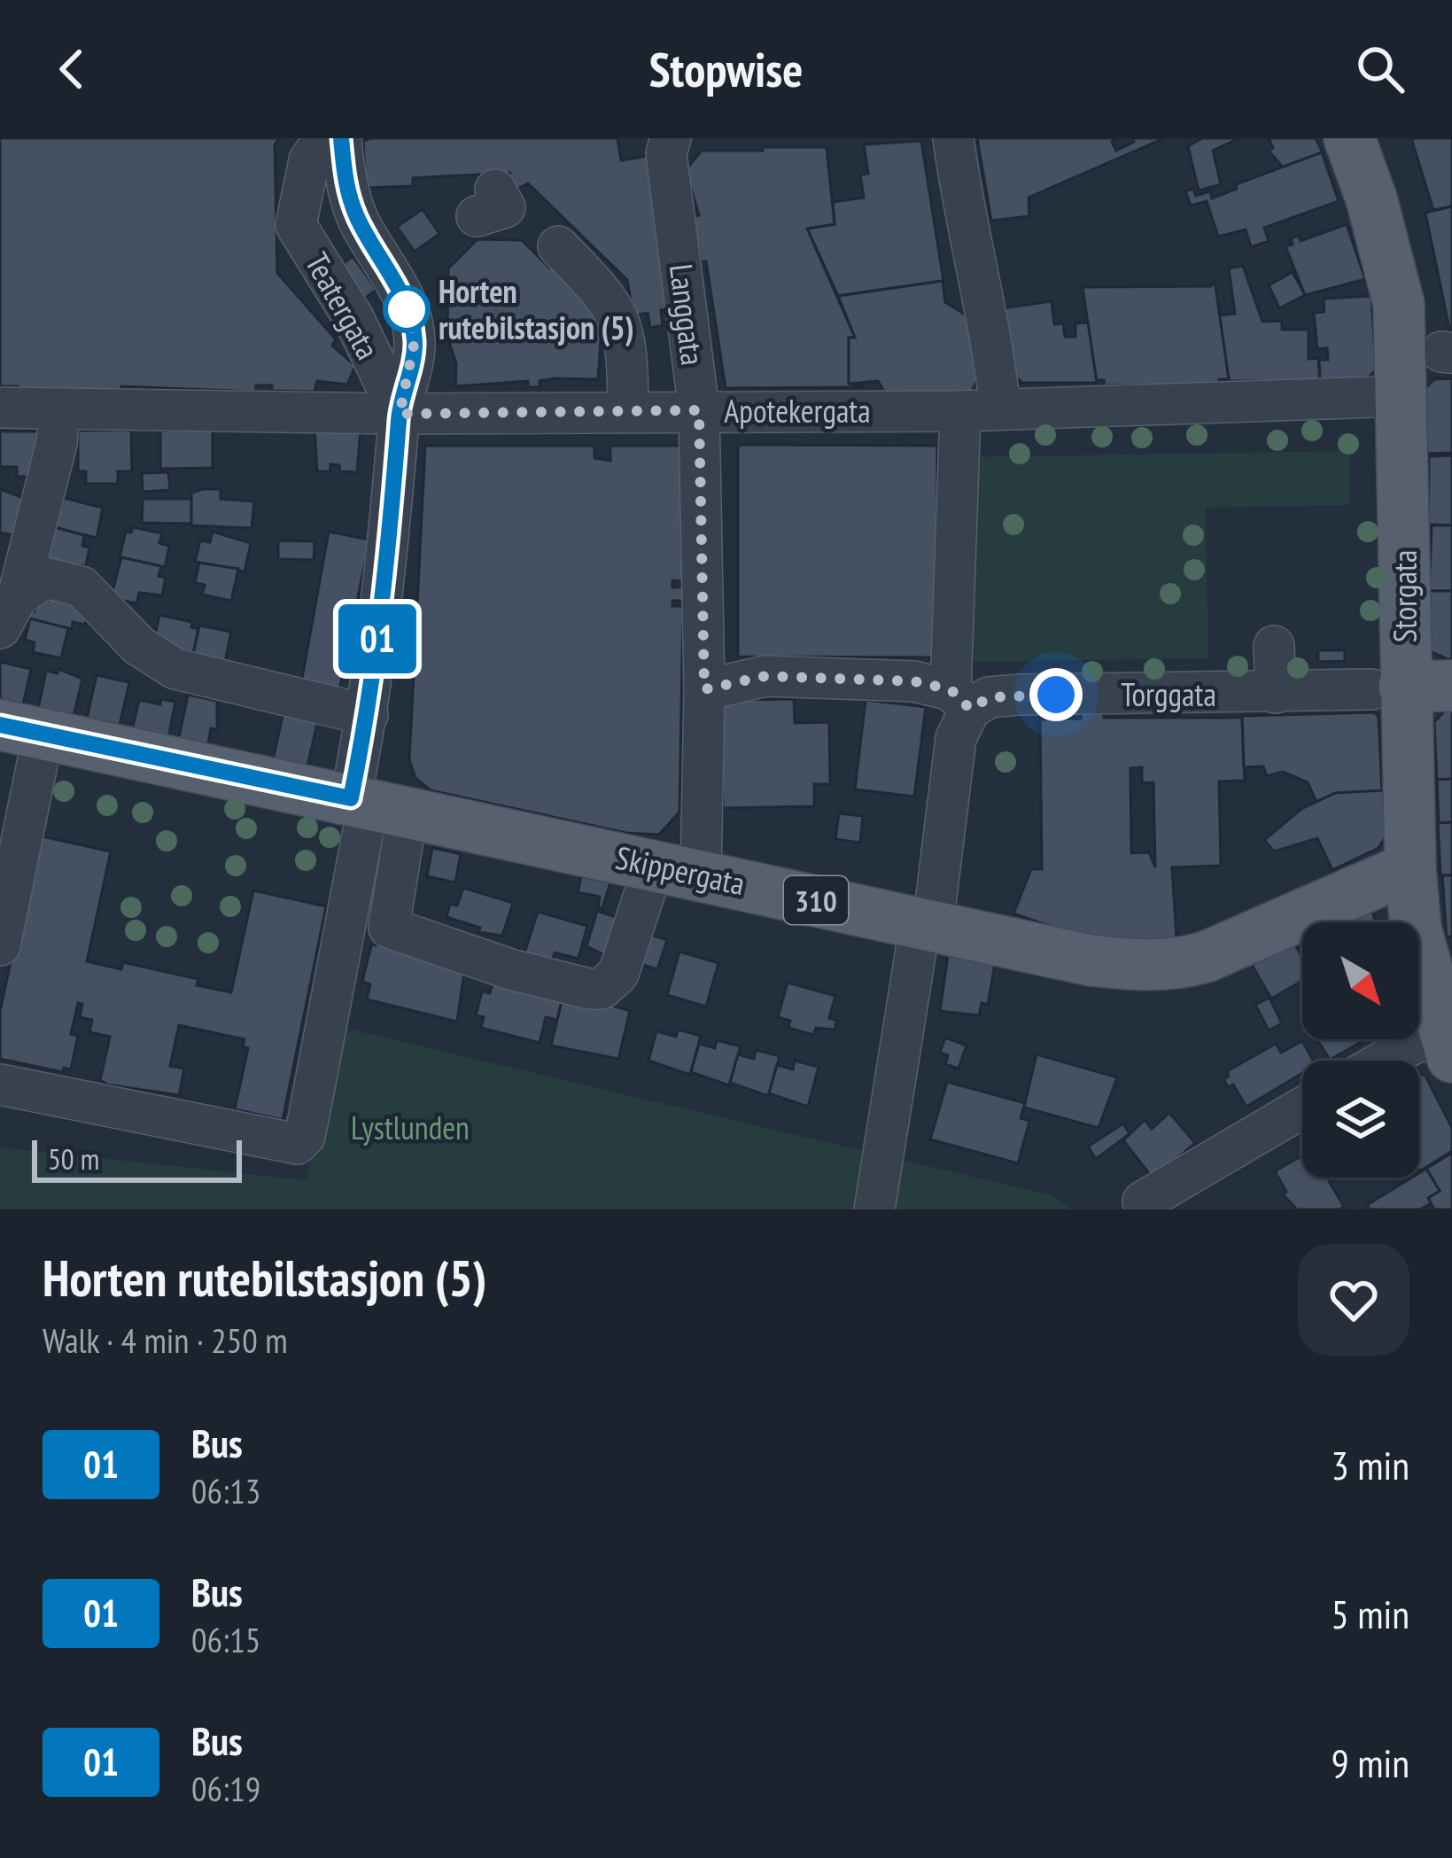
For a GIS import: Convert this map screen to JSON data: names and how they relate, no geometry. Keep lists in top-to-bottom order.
{
  "streets": {
    "main road": ["Storgata", "Skippergata", "310"],
    "street": [
      "Teatergata",
      "Langgata",
      "Apotekergata",
      "Torggata"
    ]
  },
  "crossings": [
    ["Teatergata", "Langgata"],
    ["Teatergata", "Apotekergata"],
    ["Teatergata", "Skippergata"],
    ["Langgata", "Apotekergata"],
    ["Langgata", "Skippergata"],
    ["Apotekergata", "Storgata"],
    ["Storgata", "Torggata"],
    ["Storgata", "Skippergata"]
  ],
  "parks": ["Lystlunden"],
  "places": ["Horten rutebilstasjon (5)"],
  "lines": ["bus line 01"],
  "scale_bar": "50 m",
  "north": "bottom right",
  "page": {
    "header": "Stopwise",
    "on_map": "01",
    "scale": "50 m",
    "heading": ["Horten rutebilstasjon (5)", "Walk · 4 min · 250 m"],
    "list": [
      {
        "mark": "01",
        "name": "Bus",
        "note": "06:13",
        "value": "3 min"
      },
      {
        "mark": "01",
        "name": "Bus",
        "note": "06:15",
        "value": "5 min"
      },
      {
        "mark": "01",
        "name": "Bus",
        "note": "06:19",
        "value": "9 min"
      }
    ]
  }
}
